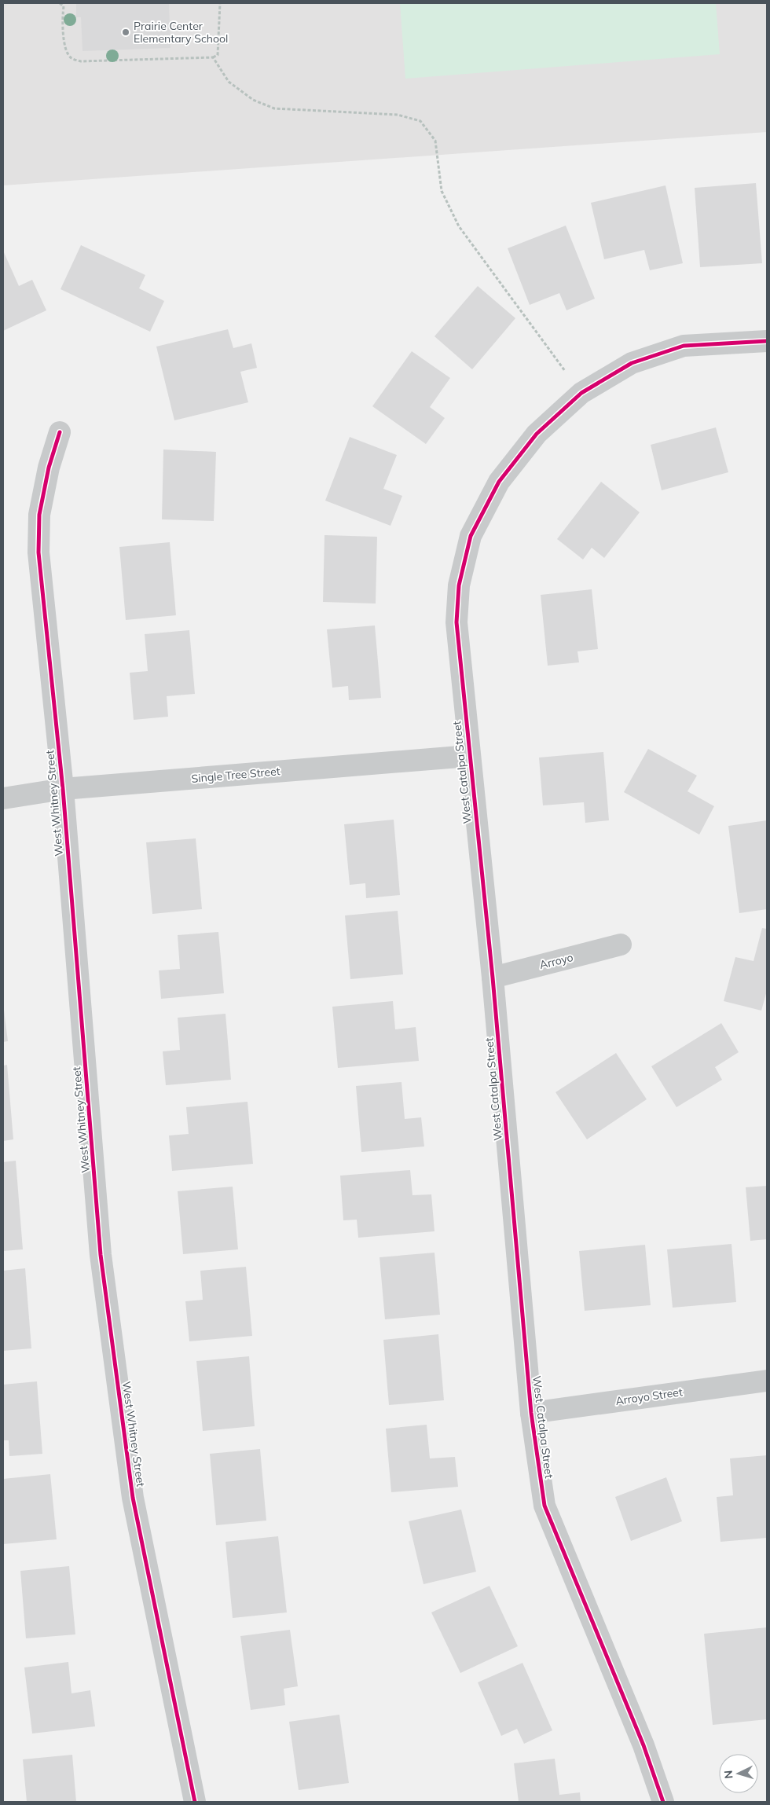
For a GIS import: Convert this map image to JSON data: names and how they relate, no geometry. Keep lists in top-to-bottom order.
{
  "streets": {
    "street": [
      "West Catalpa Street",
      "Single Tree Street",
      "West Whitney Street",
      "Arroyo",
      "Arroyo Street"
    ]
  },
  "crossings": [
    ["West Catalpa Street", "Single Tree Street"],
    ["West Catalpa Street", "Arroyo"],
    ["West Catalpa Street", "Arroyo Street"],
    ["Single Tree Street", "West Whitney Street"]
  ],
  "places": ["Prairie Center Elementary School"],
  "north": "left"
}
